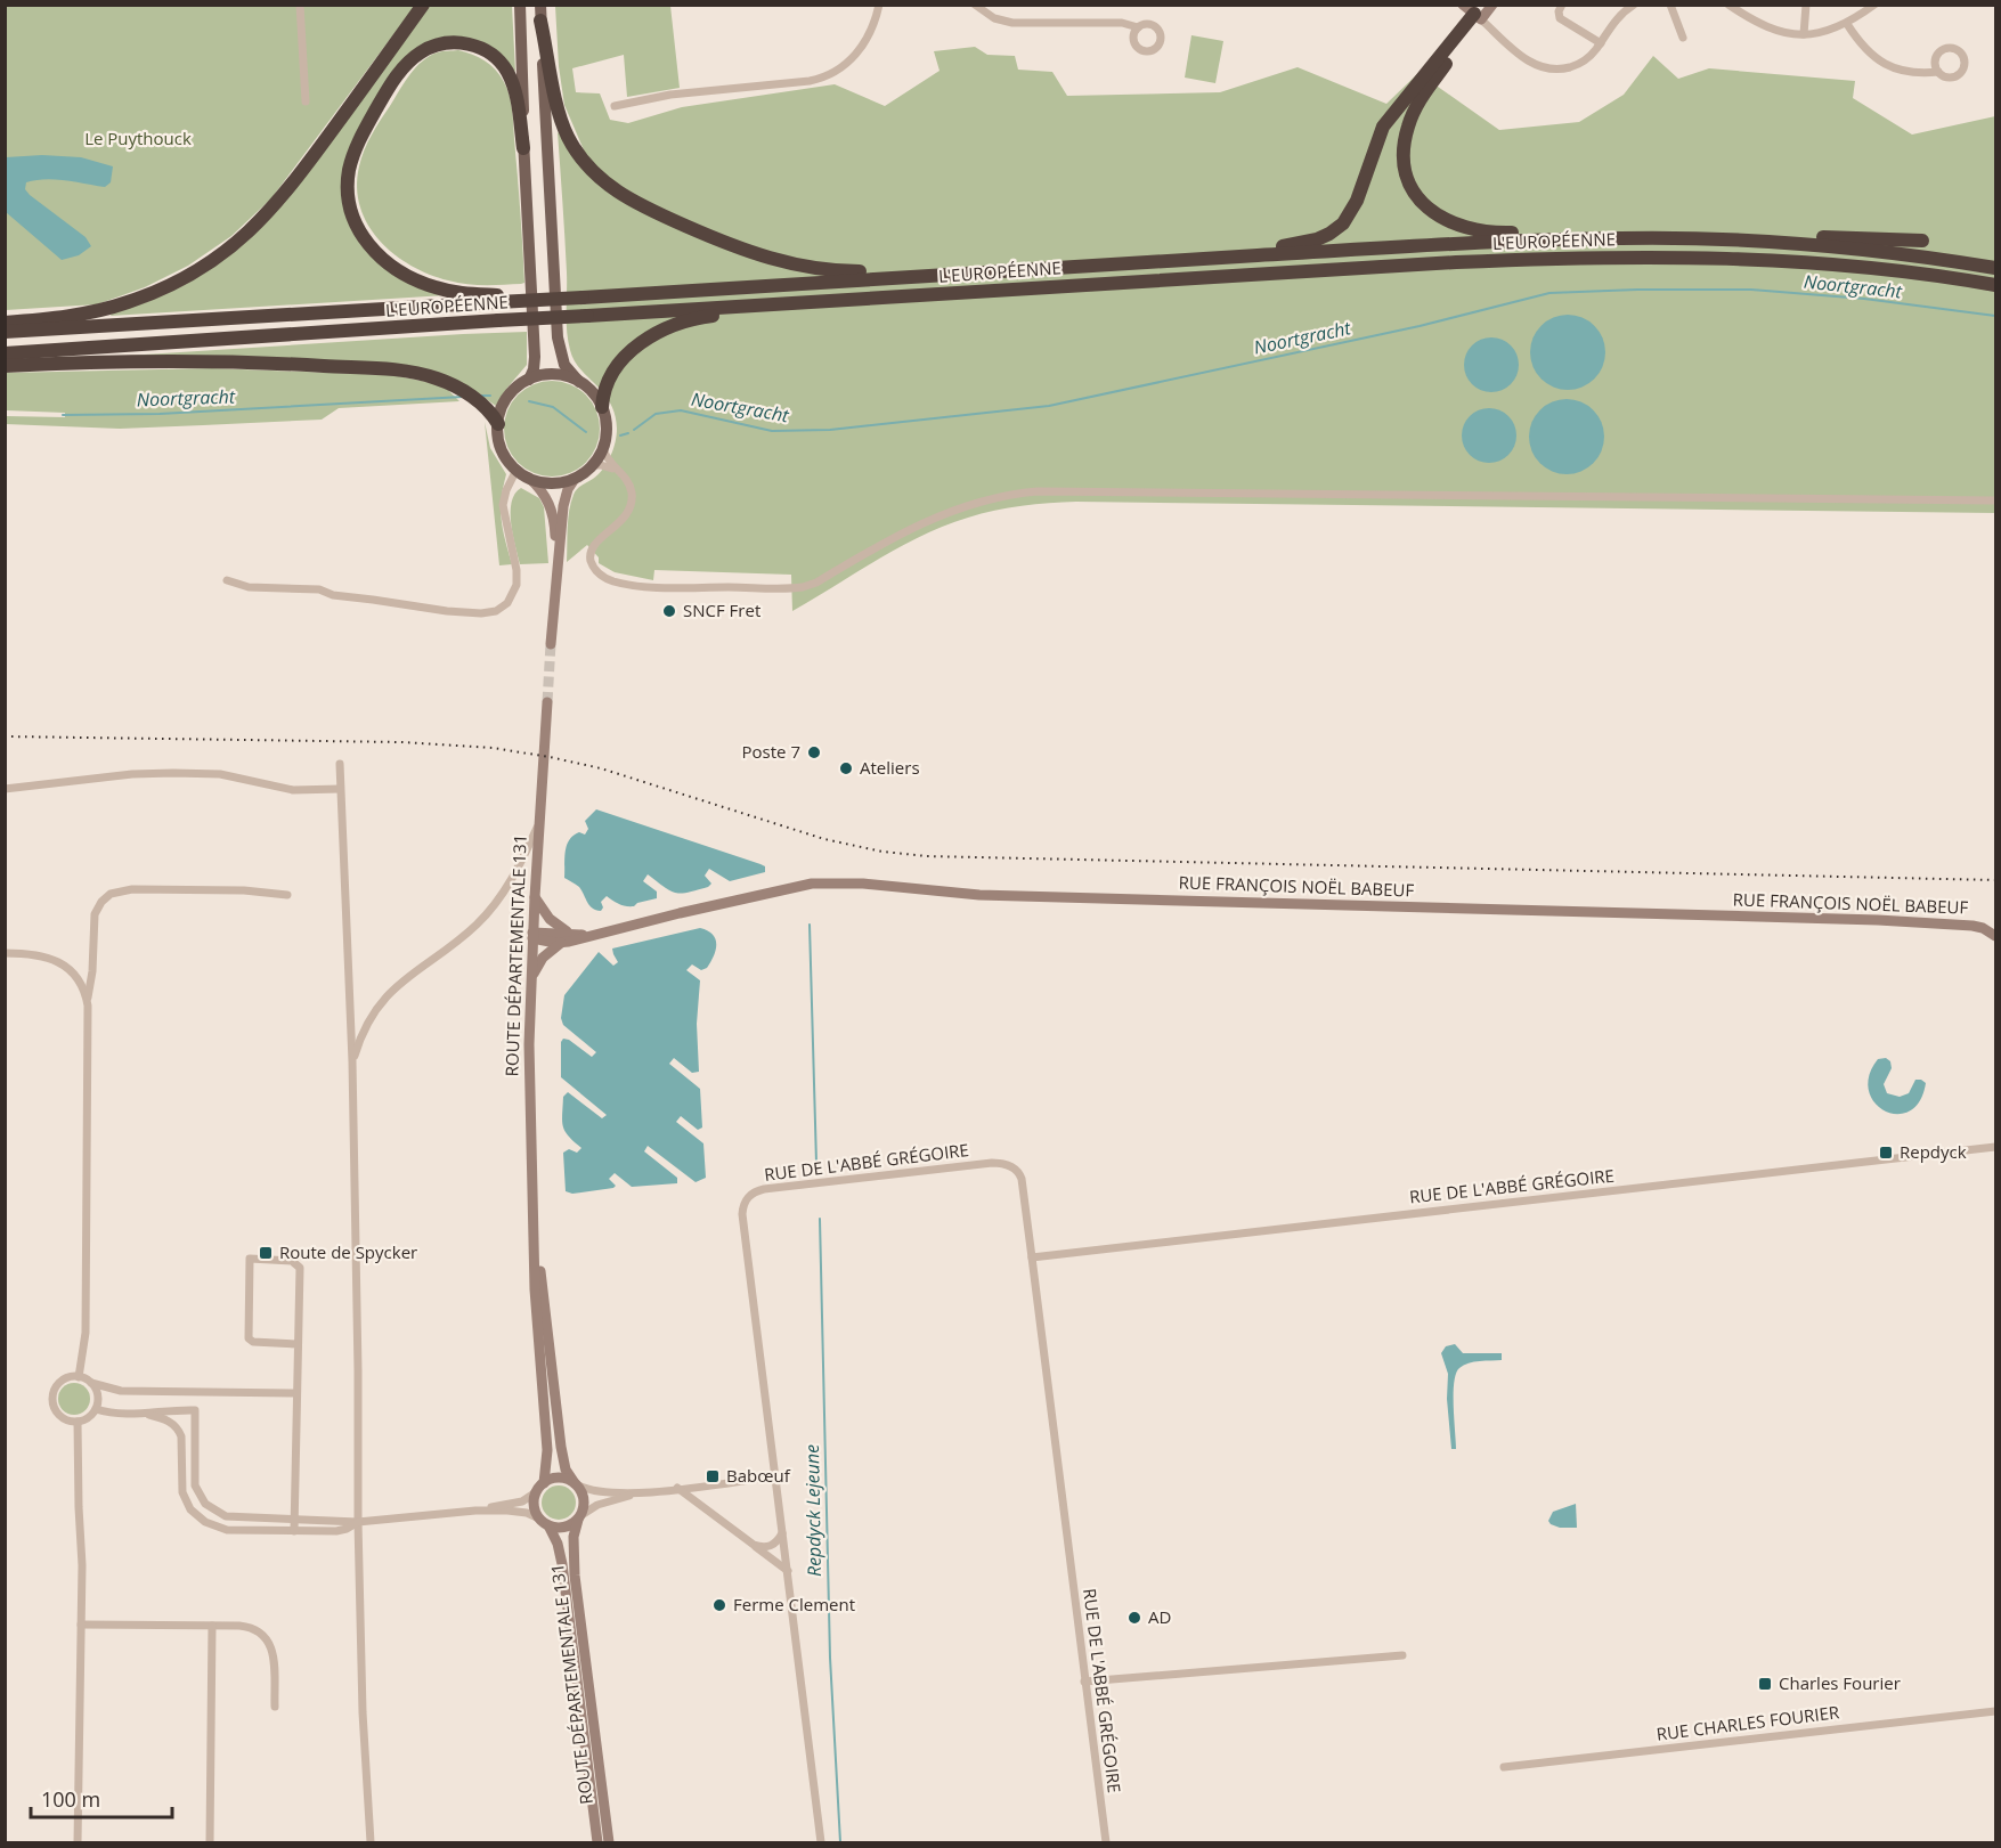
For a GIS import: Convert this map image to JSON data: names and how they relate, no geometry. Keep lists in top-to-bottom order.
{
  "streets": {
    "highway": ["L'EUROPÉENNE"],
    "main road": ["RUE FRANÇOIS NOËL BABEUF", "ROUTE DÉPARTEMENTALE 131"],
    "street": ["RUE DE L'ABBÉ GRÉGOIRE", "RUE CHARLES FOURIER"]
  },
  "crossings": [
    ["RUE FRANÇOIS NOËL BABEUF", "ROUTE DÉPARTEMENTALE 131"]
  ],
  "water": ["Noortgracht", "Repdyck Lejeune"],
  "parks": ["Le Puythouck"],
  "places": {
    "other": [
      "SNCF Fret",
      "Poste 7",
      "Ateliers",
      "Ferme Clement",
      "AD"
    ],
    "transit": [
      "Repdyck",
      "Route de Spycker",
      "Babœuf",
      "Charles Fourier"
    ]
  },
  "scale_bar": "100 m"
}
